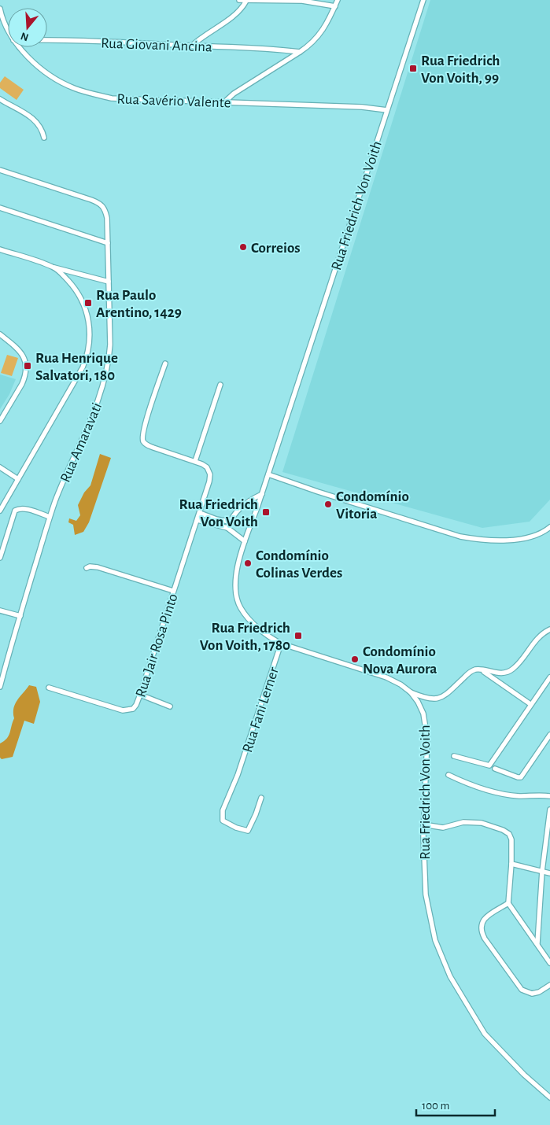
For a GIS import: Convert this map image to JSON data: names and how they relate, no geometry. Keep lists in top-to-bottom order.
{
  "streets": {
    "street": [
      "Rua Giovani Ancina",
      "Rua Savério Valente",
      "Rua Friedrich Von Voith",
      "Rua Amaravati",
      "Rua Jair Rosa Pinto",
      "Rua Fani Lerner"
    ]
  },
  "crossings": [
    ["Rua Savério Valente", "Rua Friedrich Von Voith"],
    ["Rua Friedrich Von Voith", "Rua Fani Lerner"]
  ],
  "places": {
    "transit": [
      "Rua Friedrich Von Voith, 99",
      "Rua Paulo Arentino, 1429",
      "Rua Henrique Salvatori, 180",
      "Rua Friedrich Von Voith",
      "Rua Friedrich Von Voith, 1780"
    ],
    "other": [
      "Correios",
      "Condomínio Vitoria",
      "Condomínio Colinas Verdes",
      "Condomínio Nova Aurora"
    ]
  },
  "scale_bar": "100 m",
  "north": "bottom"
}
